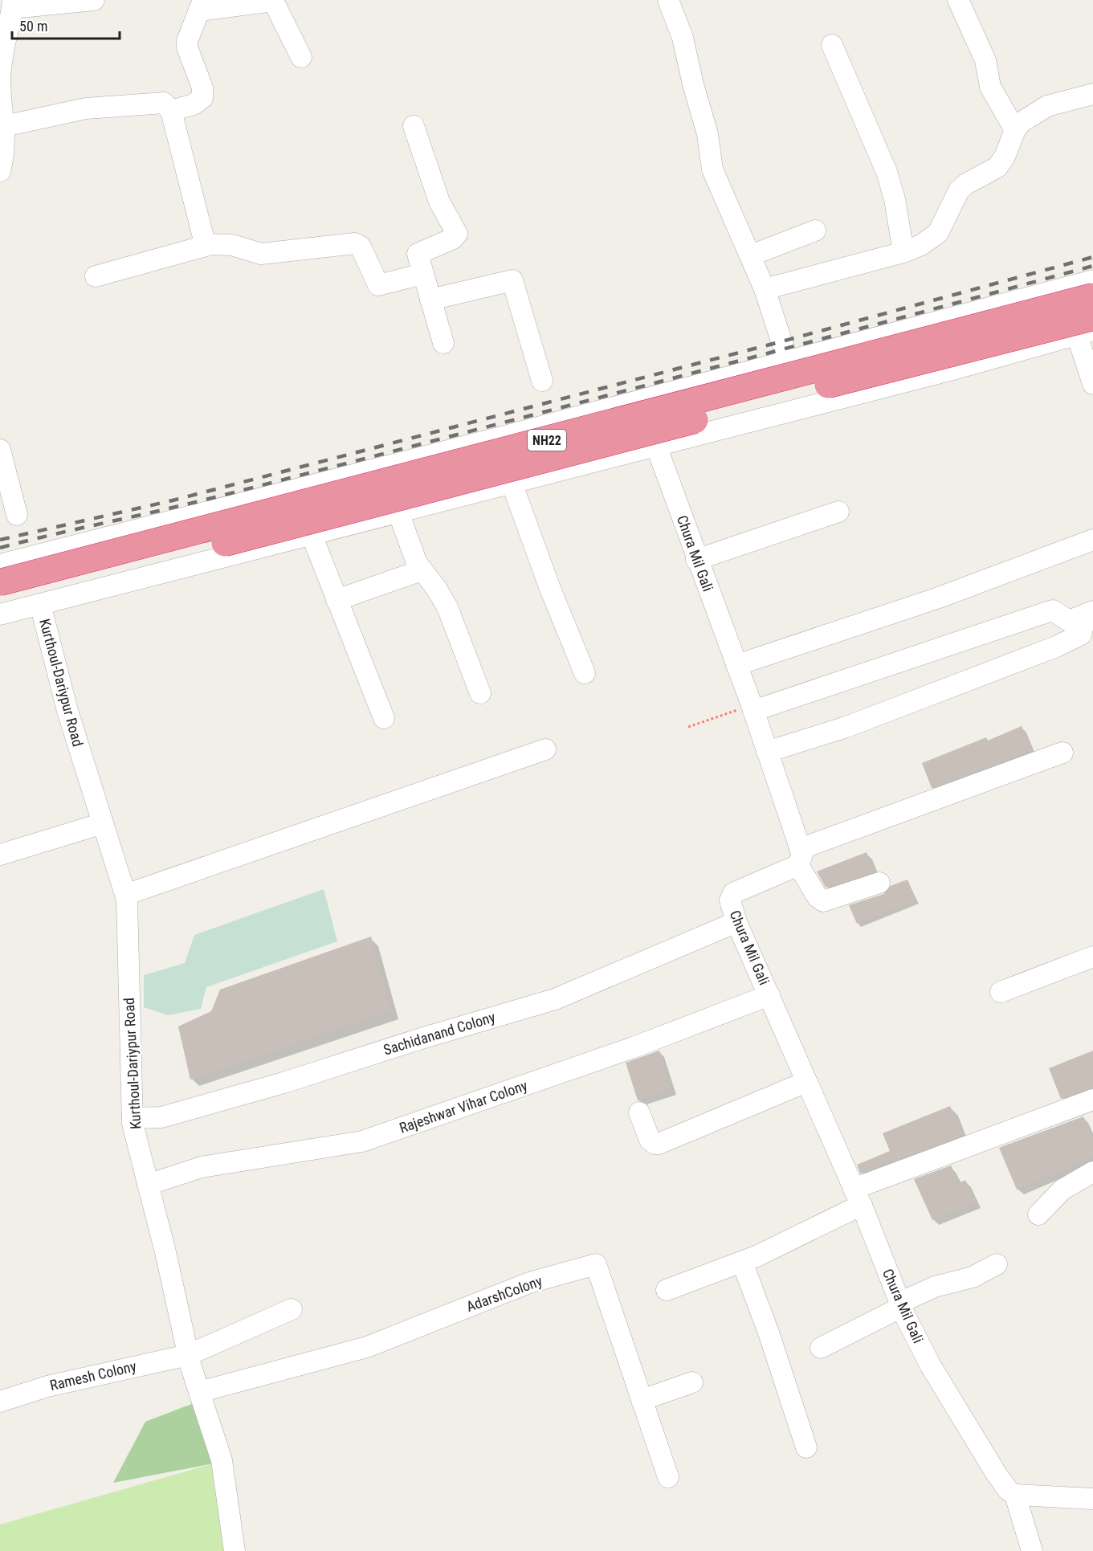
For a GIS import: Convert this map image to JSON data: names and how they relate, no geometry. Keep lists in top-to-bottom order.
{
  "streets": {
    "highway": ["NH22"],
    "street": [
      "Chura Mil Gali",
      "Kurthoul-Dariypur Road",
      "Sachidanand Colony",
      "Rajeshwar Vihar Colony",
      "AdarshColony",
      "Ramesh Colony"
    ]
  },
  "crossings": [
    ["Chura Mil Gali", "Sachidanand Colony"],
    ["Chura Mil Gali", "Rajeshwar Vihar Colony"],
    ["Kurthoul-Dariypur Road", "Sachidanand Colony"],
    ["Kurthoul-Dariypur Road", "Rajeshwar Vihar Colony"],
    ["Kurthoul-Dariypur Road", "AdarshColony"],
    ["Kurthoul-Dariypur Road", "Ramesh Colony"]
  ],
  "scale_bar": "50 m"
}
